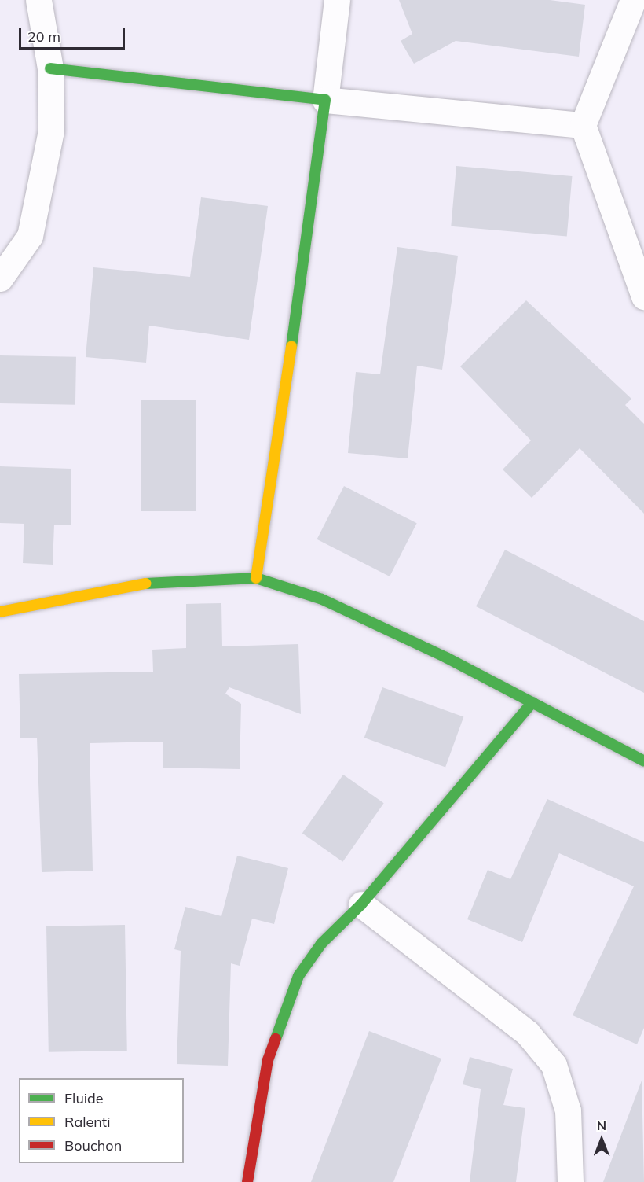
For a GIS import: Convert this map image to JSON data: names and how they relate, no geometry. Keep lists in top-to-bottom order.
{
  "legend": ["Fluide", "Ralenti", "Bouchon"],
  "scale_bar": "20 m",
  "north": "top"
}
